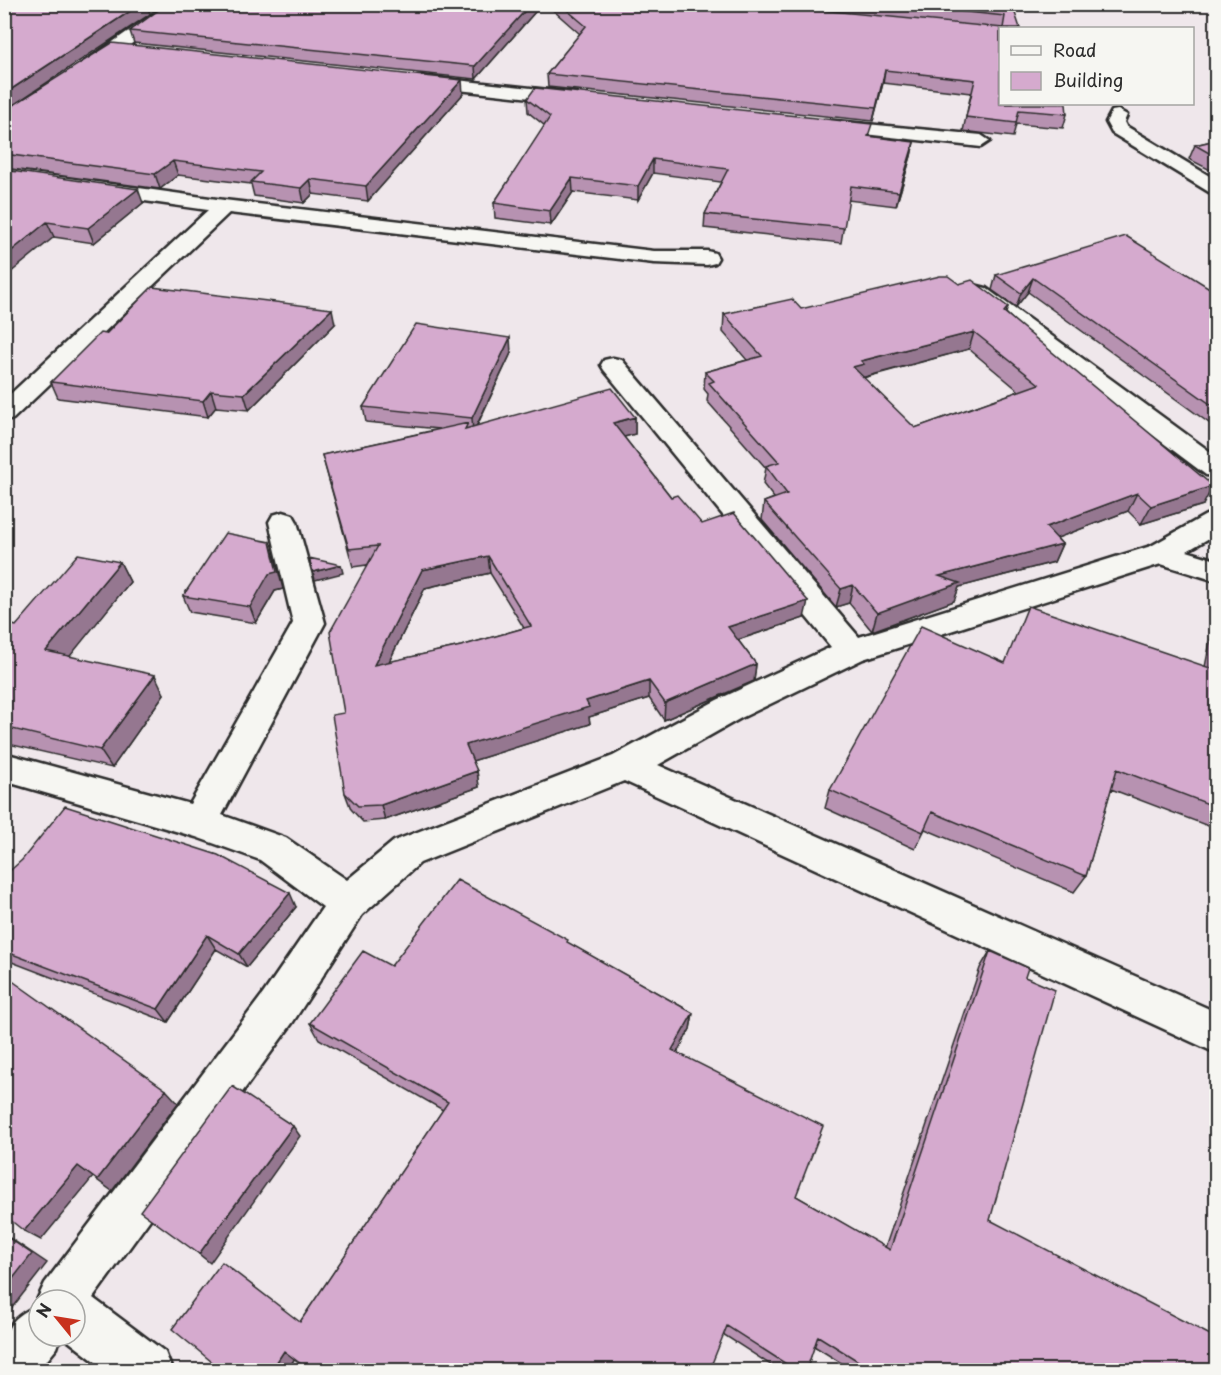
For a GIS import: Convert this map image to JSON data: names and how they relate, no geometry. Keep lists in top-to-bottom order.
{
  "legend": ["Road", "Building"],
  "north": "top left"
}
